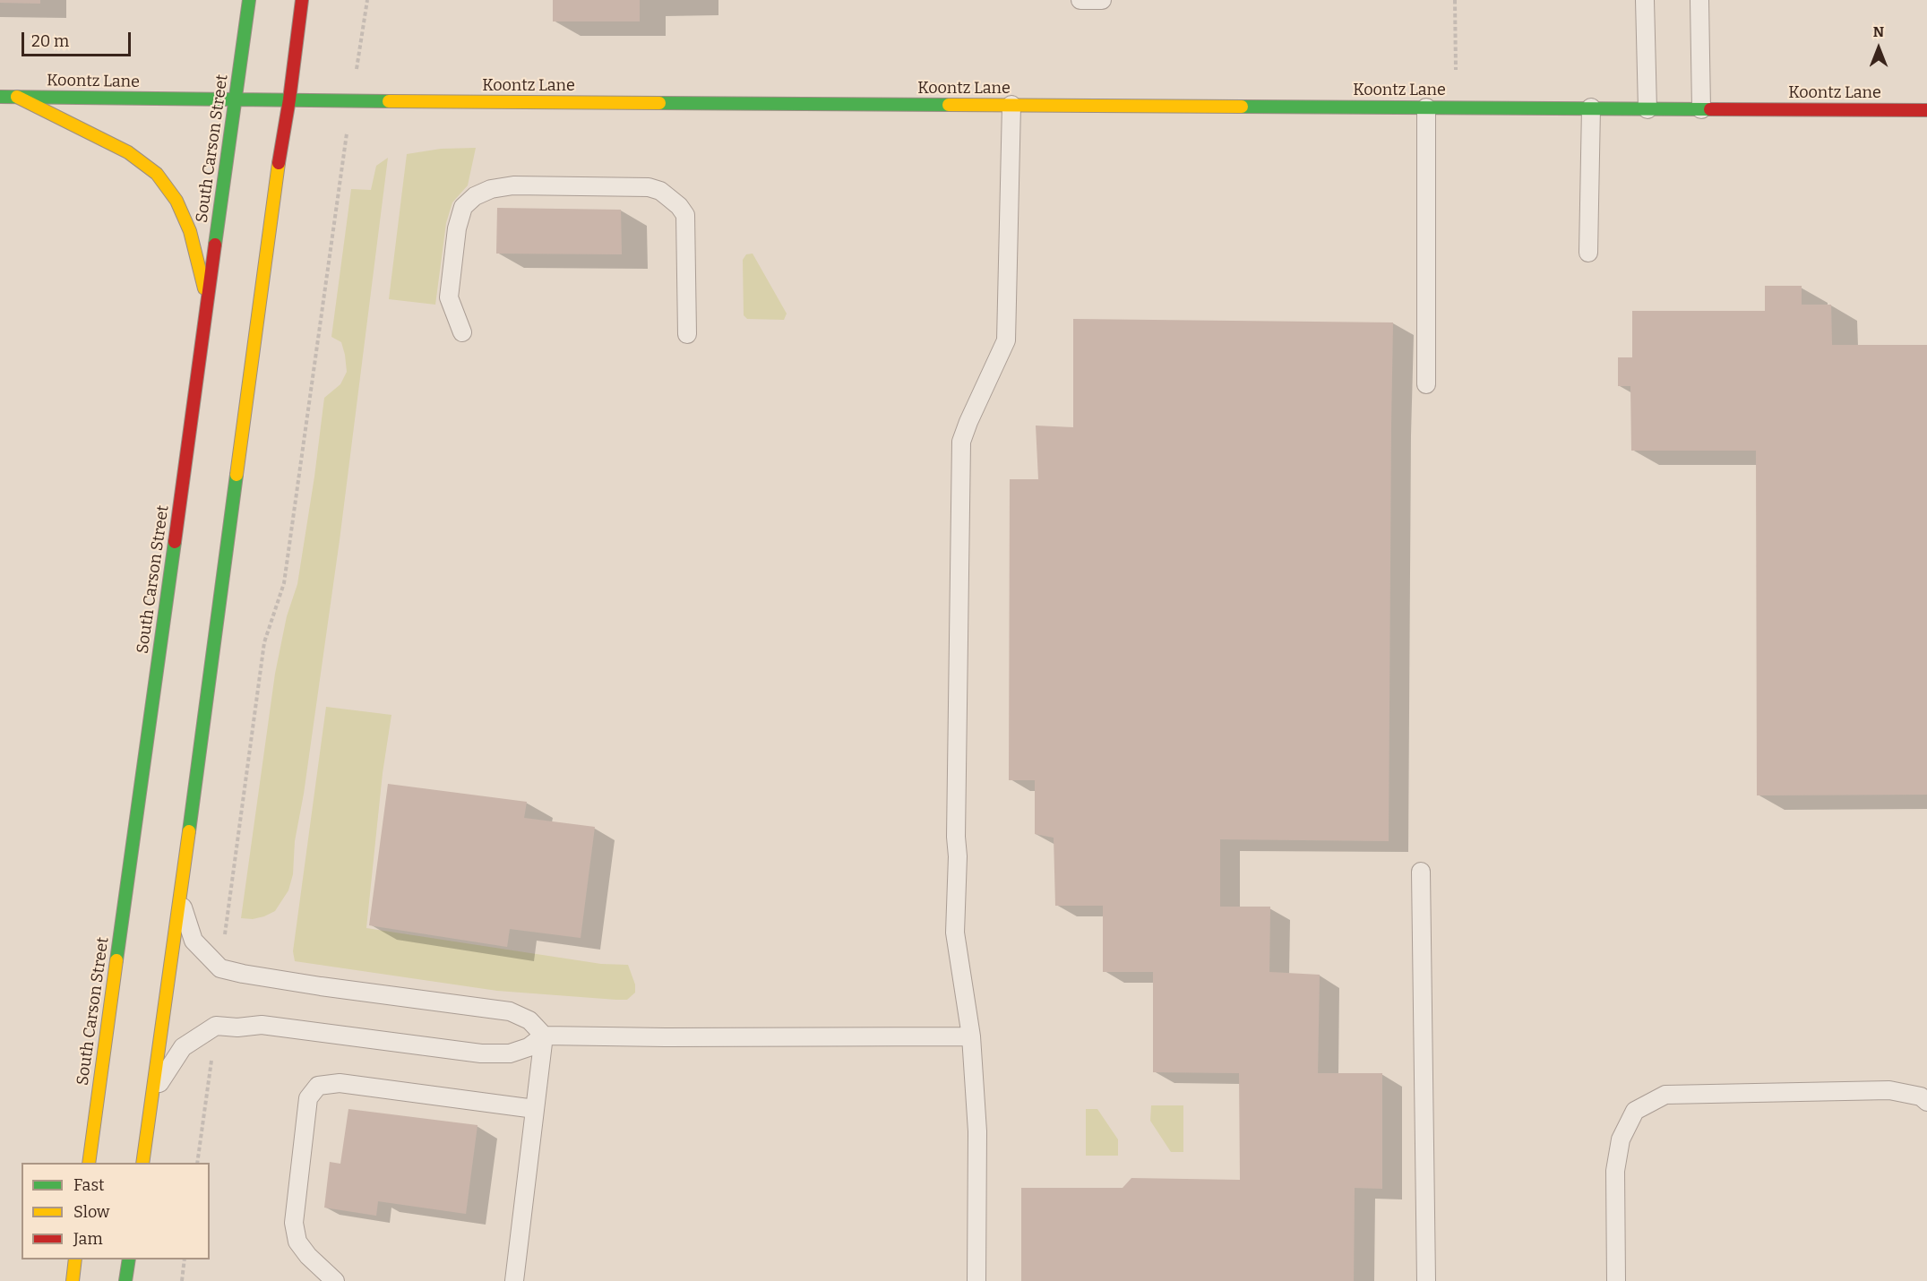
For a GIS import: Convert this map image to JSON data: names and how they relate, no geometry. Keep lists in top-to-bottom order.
{
  "streets": {
    "main road": ["Koontz Lane", "South Carson Street"]
  },
  "crossings": [
    ["Koontz Lane", "South Carson Street"]
  ],
  "legend": ["Fast", "Slow", "Jam"],
  "scale_bar": "20 m",
  "north": "top"
}
